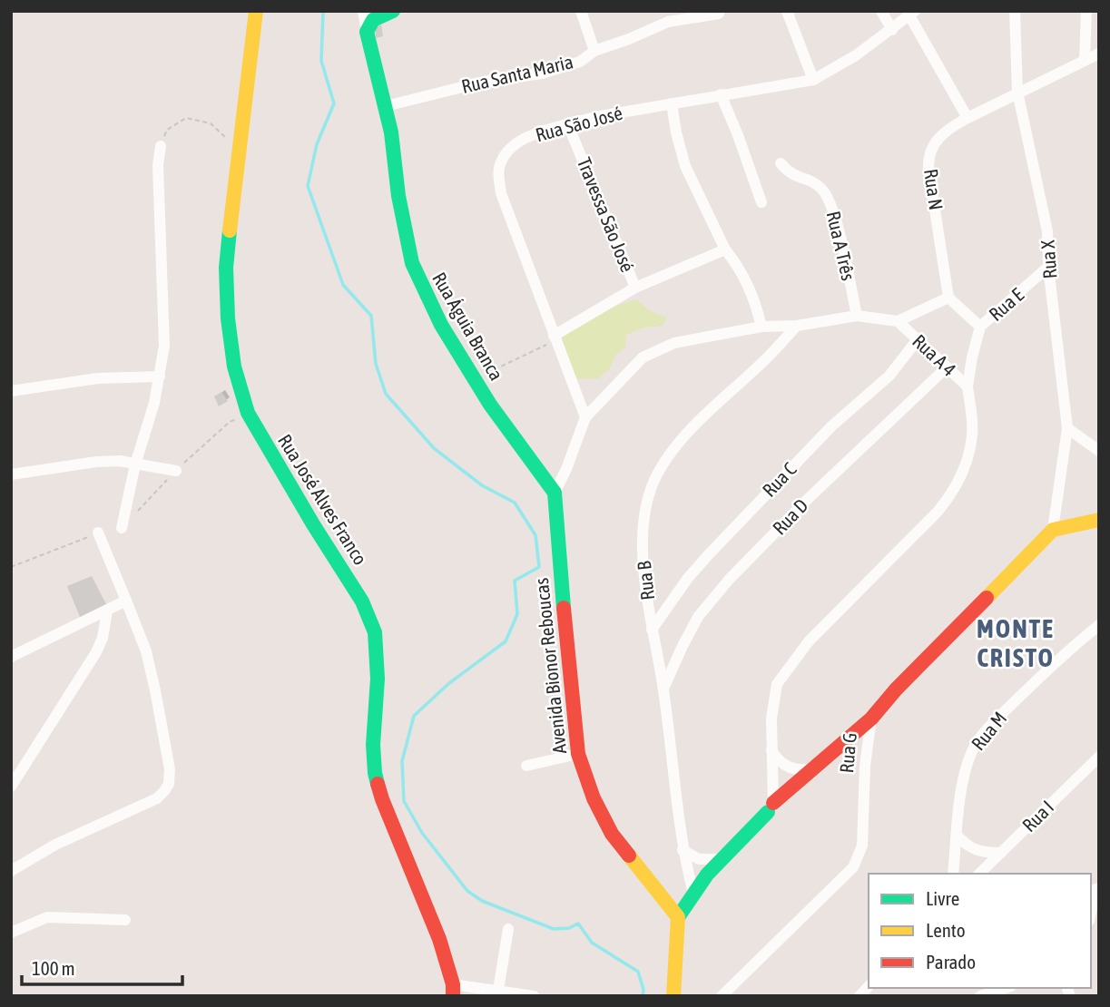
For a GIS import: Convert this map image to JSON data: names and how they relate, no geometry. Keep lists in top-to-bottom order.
{
  "streets": {
    "main road": [
      "Rua Águia Branca",
      "Rua José Alves Franco",
      "Avenida Bionor Reboucas",
      "Rua G"
    ],
    "street": [
      "Rua Santa Maria",
      "Rua São José",
      "Rua N",
      "Travessa São José",
      "Rua A Três",
      "Rua X",
      "Rua E",
      "Rua A 4",
      "Rua C",
      "Rua D",
      "Rua B",
      "Rua M",
      "Rua I"
    ]
  },
  "crossings": [
    ["Rua Santa Maria", "Rua Águia Branca"],
    ["Rua São José", "Travessa São José"],
    ["Rua São José", "Rua A 4"],
    ["Rua N", "Rua X"],
    ["Rua A Três", "Rua A 4"],
    ["Rua X", "Rua E"],
    ["Rua X", "Rua G"],
    ["Rua E", "Rua A 4"],
    ["Rua Águia Branca", "Avenida Bionor Reboucas"],
    ["Rua A 4", "Rua C"],
    ["Rua A 4", "Rua D"],
    ["Rua A 4", "Rua B"],
    ["Rua C", "Rua B"],
    ["Rua D", "Rua B"]
  ],
  "districts": ["MONTE CRISTO"],
  "legend": ["Livre", "Lento", "Parado"],
  "scale_bar": "100 m"
}
